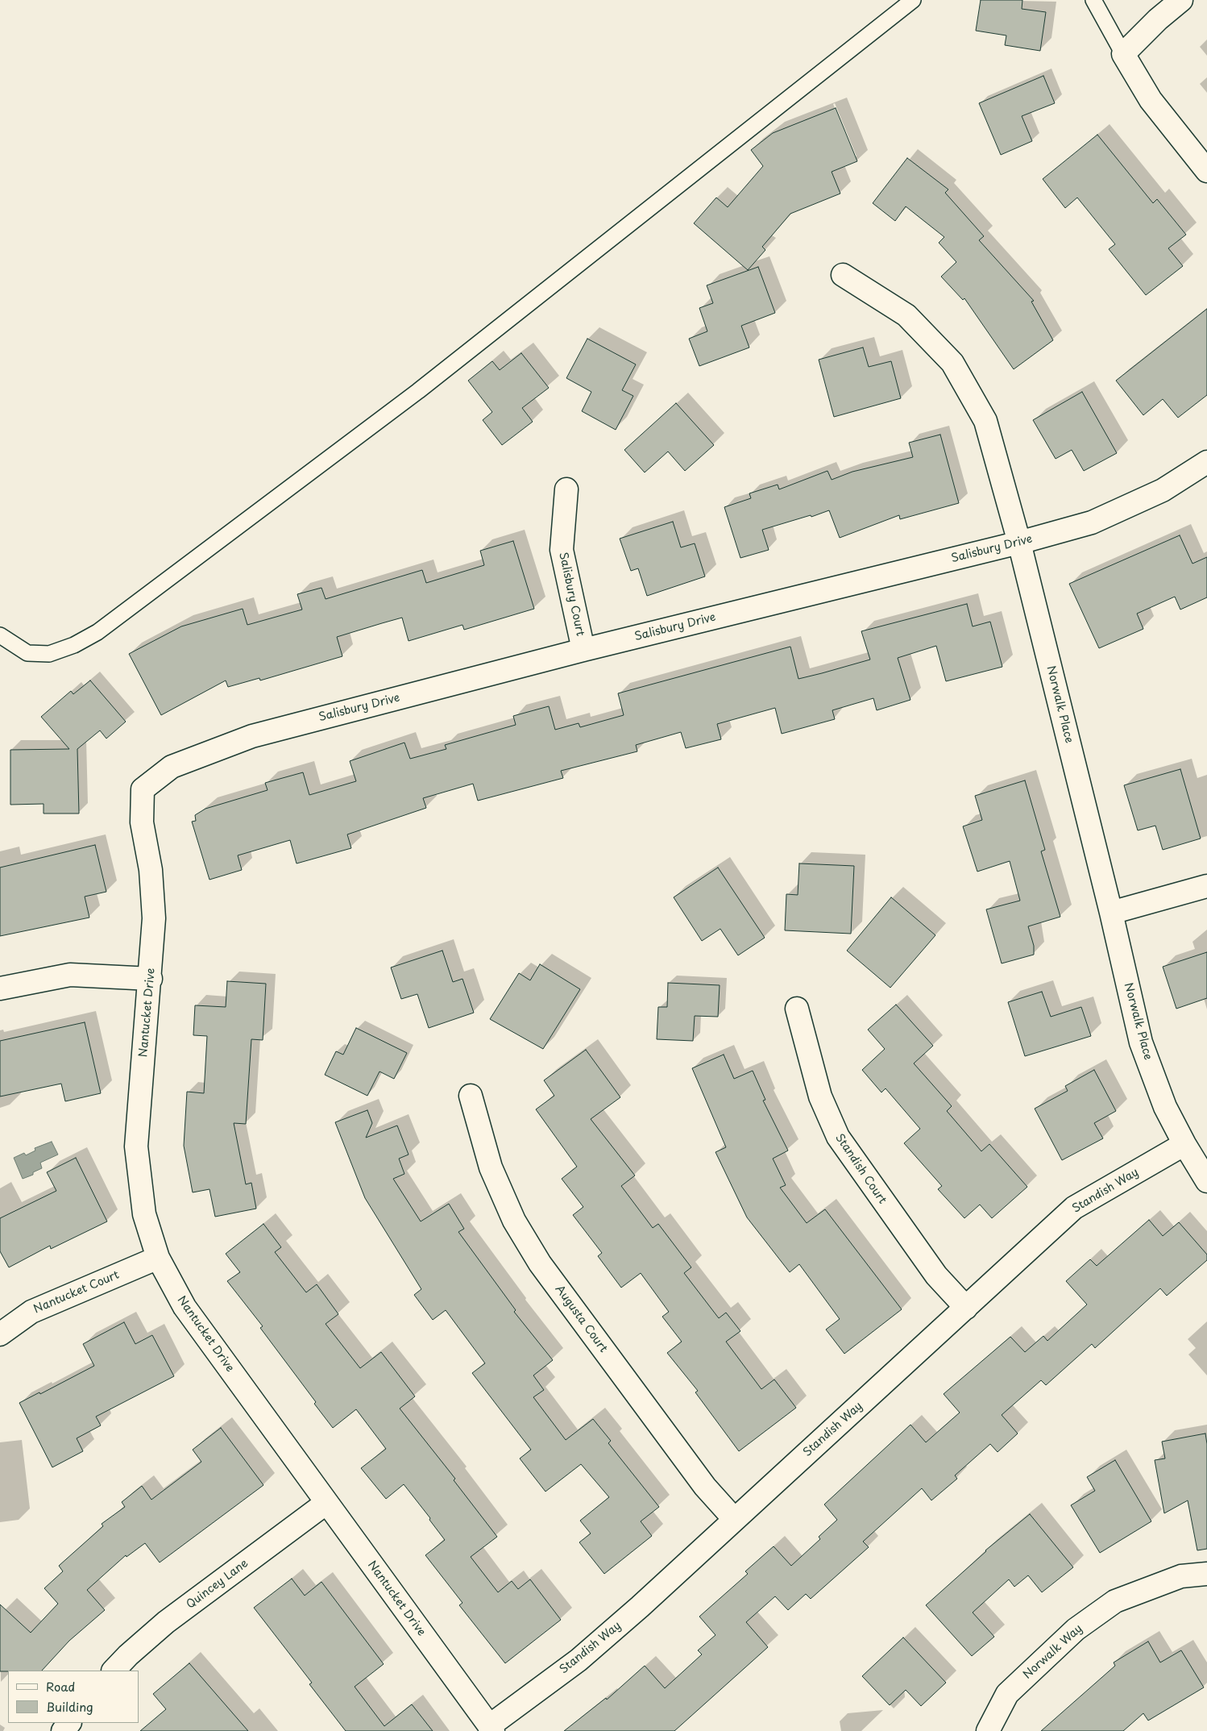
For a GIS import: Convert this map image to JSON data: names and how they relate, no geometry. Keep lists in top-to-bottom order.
{
  "streets": {
    "street": [
      "Salisbury Drive",
      "Salisbury Court",
      "Norwalk Place",
      "Nantucket Drive",
      "Standish Court",
      "Standish Way",
      "Nantucket Court",
      "Augusta Court",
      "Quincey Lane",
      "Norwalk Way"
    ]
  },
  "crossings": [
    ["Salisbury Drive", "Salisbury Court"],
    ["Salisbury Drive", "Norwalk Place"],
    ["Salisbury Drive", "Nantucket Drive"],
    ["Norwalk Place", "Standish Way"],
    ["Nantucket Drive", "Standish Way"],
    ["Nantucket Drive", "Nantucket Court"],
    ["Nantucket Drive", "Quincey Lane"],
    ["Standish Court", "Standish Way"],
    ["Standish Way", "Augusta Court"]
  ],
  "legend": ["Road", "Building"]
}
